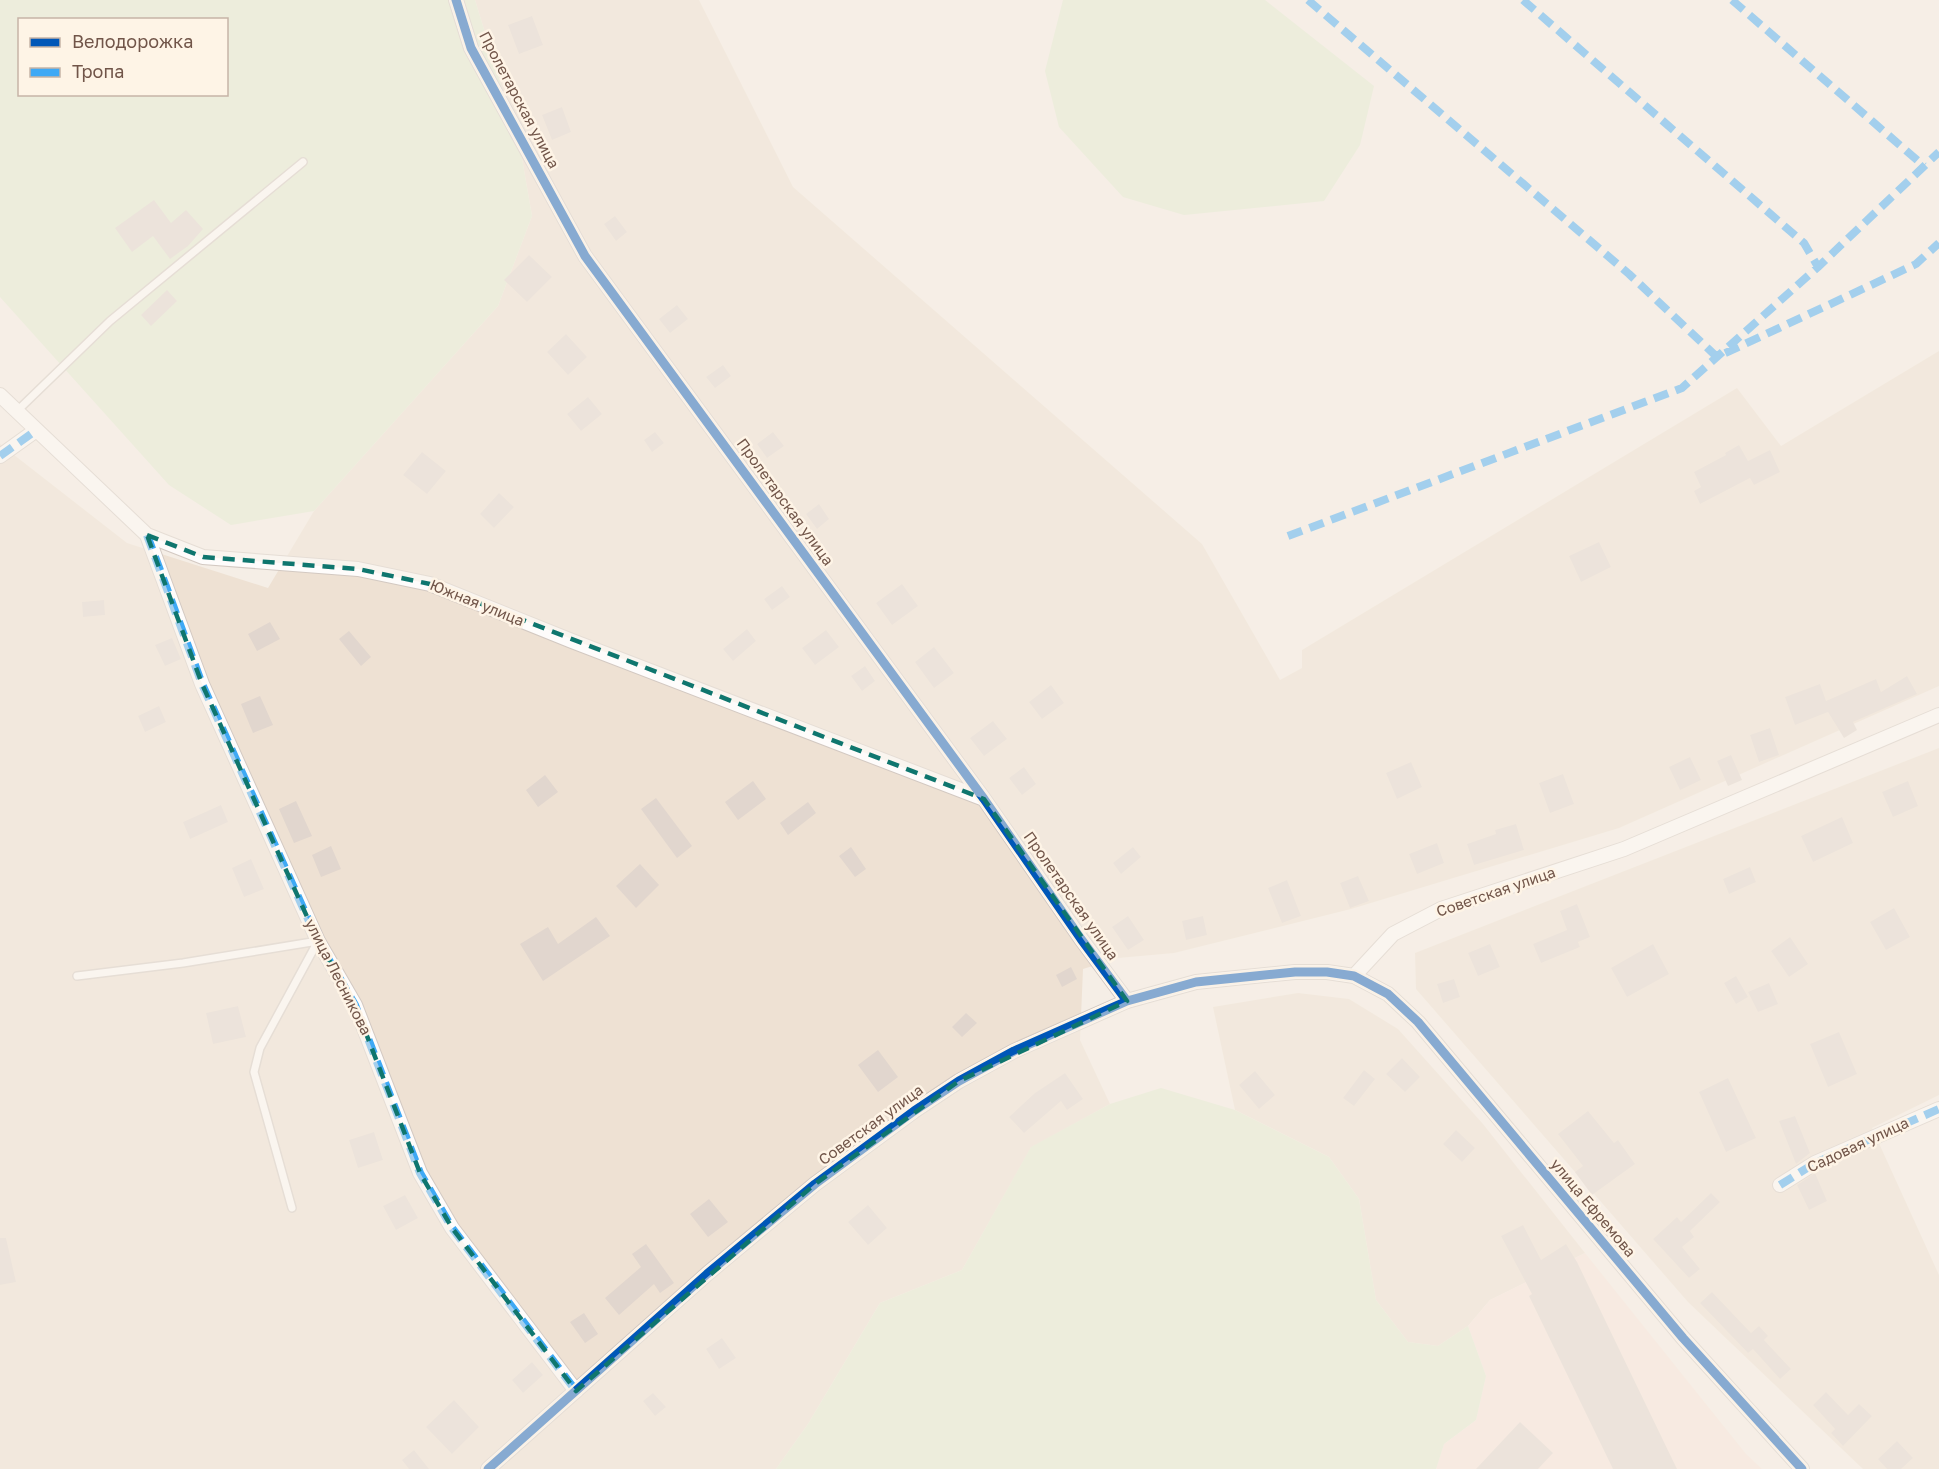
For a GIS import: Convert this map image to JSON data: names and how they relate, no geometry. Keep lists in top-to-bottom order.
{
  "streets": {
    "street": [
      "Пролетарская улица",
      "Южная улица",
      "Советская улица",
      "улица Лесникова",
      "Садовая улица",
      "улица Ефремова"
    ]
  },
  "crossings": [
    ["Пролетарская улица", "Южная улица"],
    ["Пролетарская улица", "Советская улица"],
    ["Южная улица", "улица Лесникова"],
    ["Советская улица", "улица Лесникова"],
    ["Советская улица", "улица Ефремова"]
  ],
  "legend": ["Велодорожка", "Тропа"]
}
